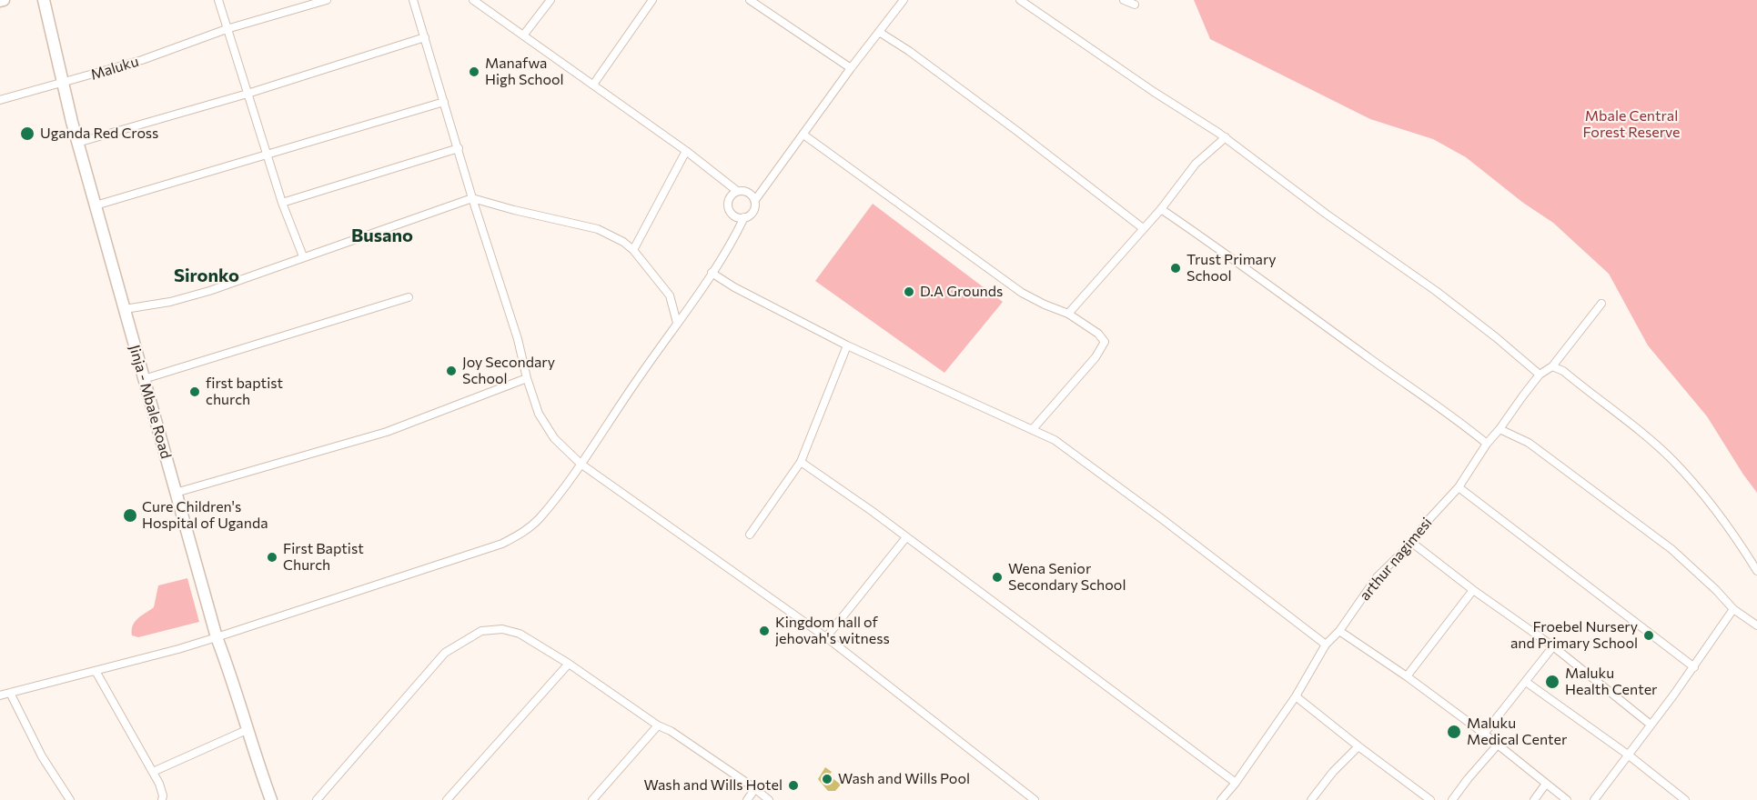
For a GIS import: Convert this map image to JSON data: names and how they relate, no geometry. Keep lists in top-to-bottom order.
{
  "streets": {
    "main road": ["Jinja - Mbale Road"],
    "street": ["Maluku", "arthur nagimesi"]
  },
  "crossings": [
    ["Maluku", "Jinja - Mbale Road"]
  ],
  "districts": ["Busano", "Sironko"],
  "parks": ["Mbale Central Forest Reserve"],
  "places": [
    "Manafwa High School",
    "Uganda Red Cross",
    "Trust Primary School",
    "D.A Grounds",
    "Joy Secondary School",
    "first baptist church",
    "Cure Children's Hospital of Uganda",
    "First Baptist Church",
    "Wena Senior Secondary School",
    "Kingdom hall of jehovah's witness",
    "Froebel Nursery and Primary School",
    "Maluku Health Center",
    "Maluku Medical Center",
    "Wash and Wills Pool",
    "Wash and Wills Hotel"
  ]
}
